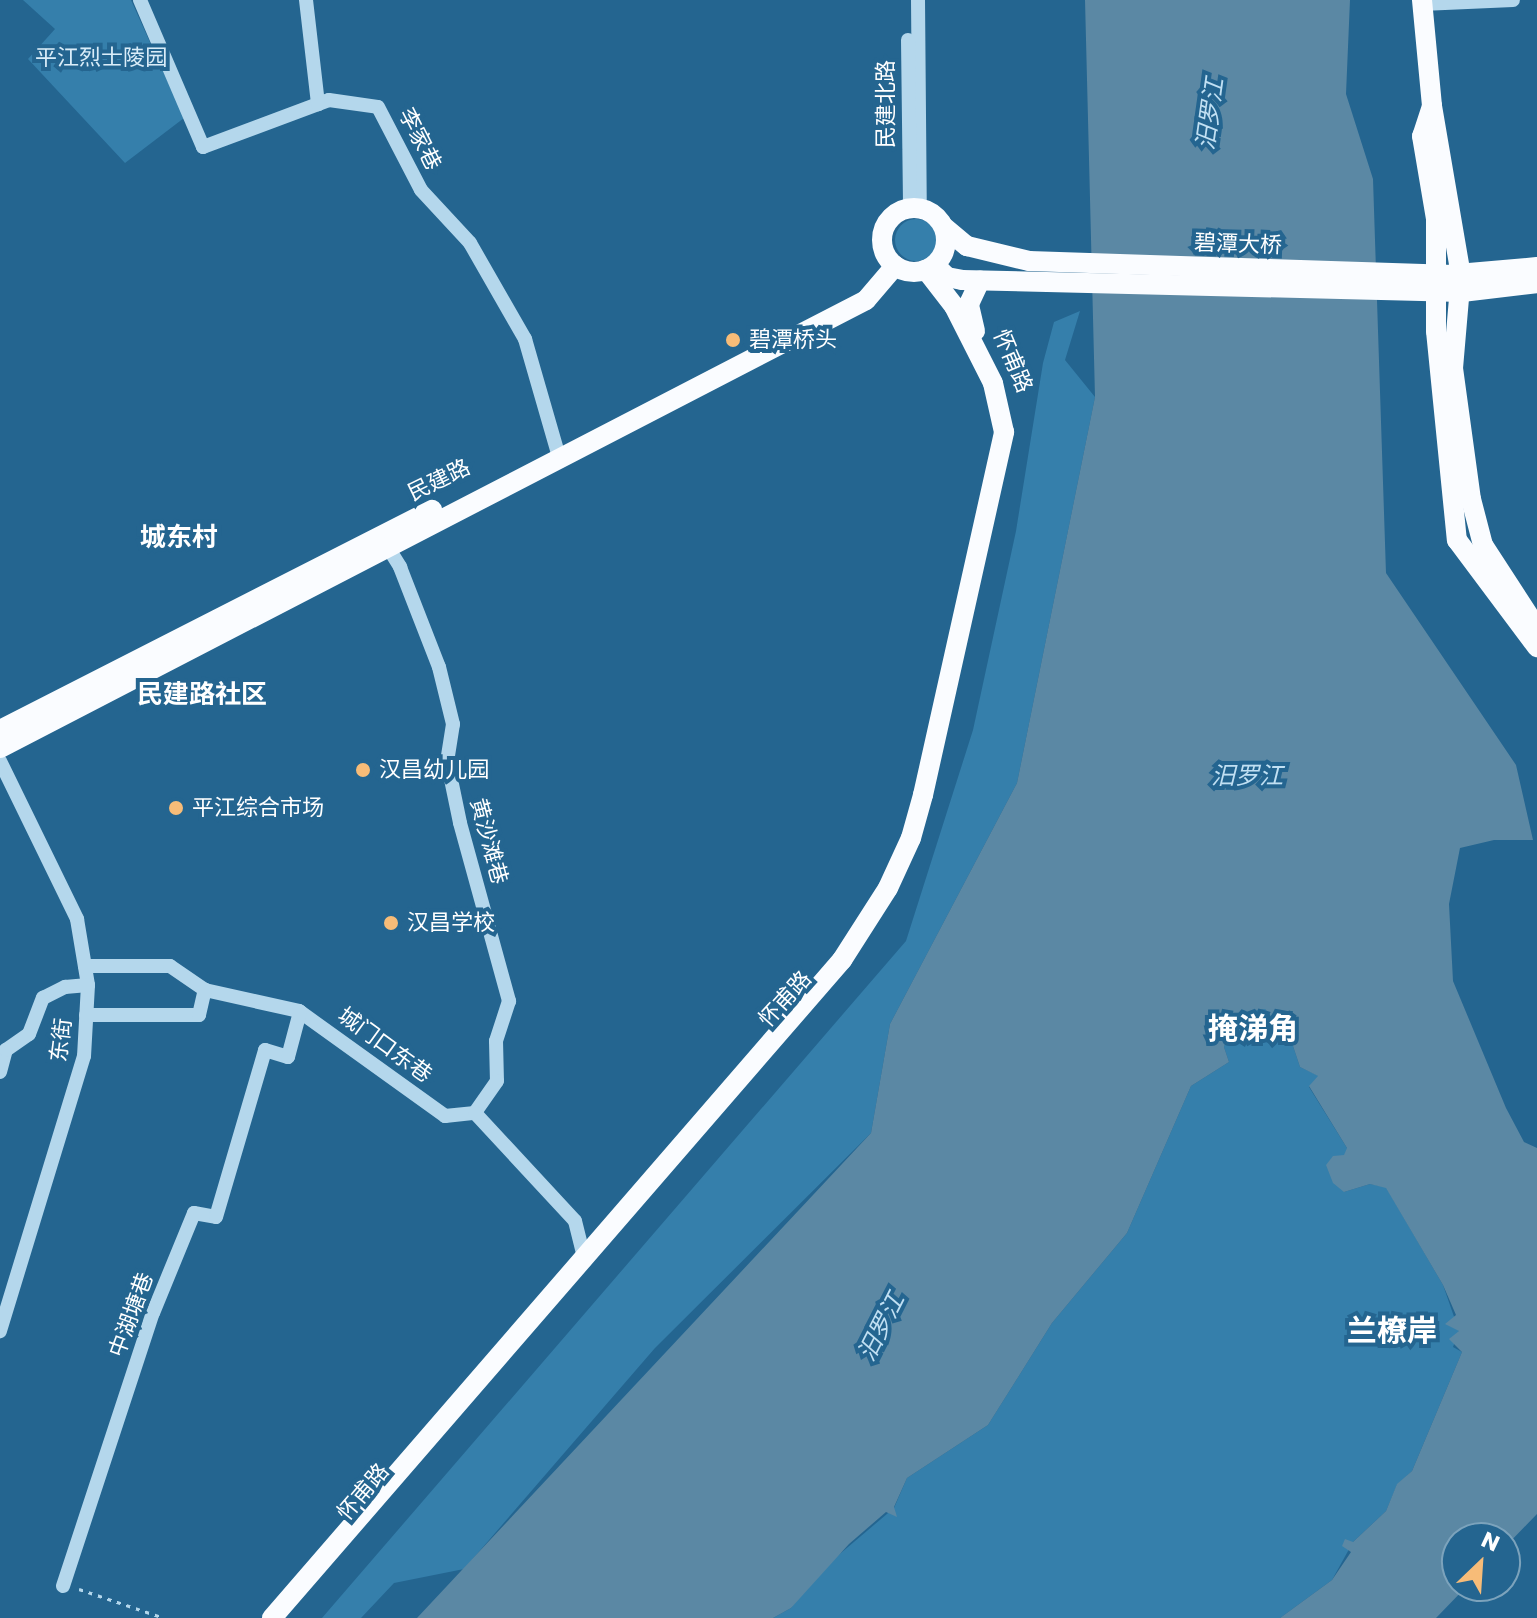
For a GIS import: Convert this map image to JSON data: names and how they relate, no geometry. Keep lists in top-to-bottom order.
{
  "streets": {
    "main road": ["碧潭大桥", "怀甫路", "民建路"],
    "street": [
      "民建北路",
      "李家巷",
      "黄沙滩巷",
      "东街",
      "城门口东巷",
      "中湖塘巷"
    ]
  },
  "crossings": [
    ["民建北路", "民建路"],
    ["李家巷", "民建路"],
    ["民建路", "黄沙滩巷"],
    ["黄沙滩巷", "城门口东巷"],
    ["东街", "城门口东巷"],
    ["城门口东巷", "中湖塘巷"]
  ],
  "districts": [
    "城东村",
    "民建路社区",
    "掩涕角",
    "兰橑岸"
  ],
  "water": ["汨罗江"],
  "parks": ["平江烈士陵园"],
  "places": [
    "碧潭桥头",
    "汉昌幼儿园",
    "平江综合市场",
    "汉昌学校"
  ],
  "north": "top right"
}
